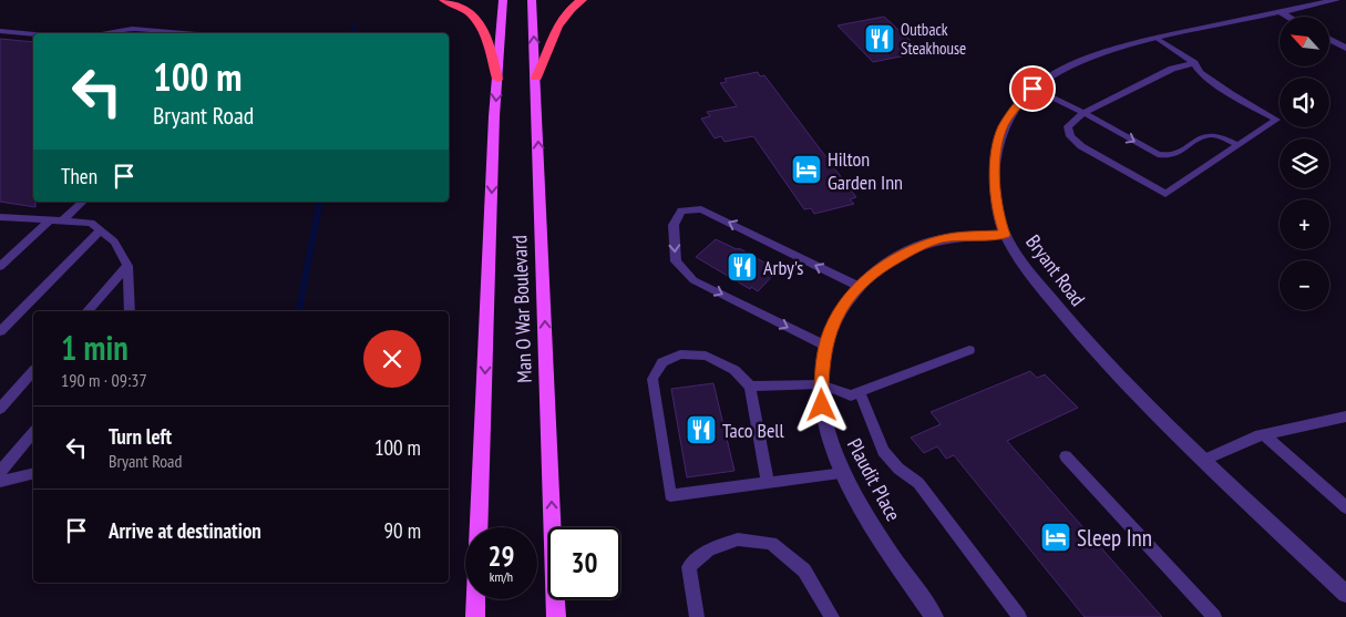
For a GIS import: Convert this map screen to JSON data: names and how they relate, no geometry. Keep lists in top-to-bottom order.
{
  "streets": {
    "main road": ["Man O War Boulevard"],
    "street": ["Bryant Road", "Plaudit Place"]
  },
  "crossings": [
    ["Bryant Road", "Plaudit Place"]
  ],
  "places": {
    "restaurant": ["Outback Steakhouse", "Arby's", "Taco Bell"],
    "hotel": ["Hilton Garden Inn", "Sleep Inn"]
  },
  "north": "top left",
  "page": {
    "map_buttons": ["+", "−"],
    "turn": ["100 m", "Bryant Road"],
    "then": "Then",
    "heading": ["1 min", "190 m · 09:37"],
    "list": [
      {
        "name": "Turn left",
        "note": "Bryant Road",
        "value": "100 m"
      },
      {
        "name": "Arrive at destination",
        "value": "90 m"
      }
    ],
    "speed": "29 km/h",
    "limit": "30"
  }
}
